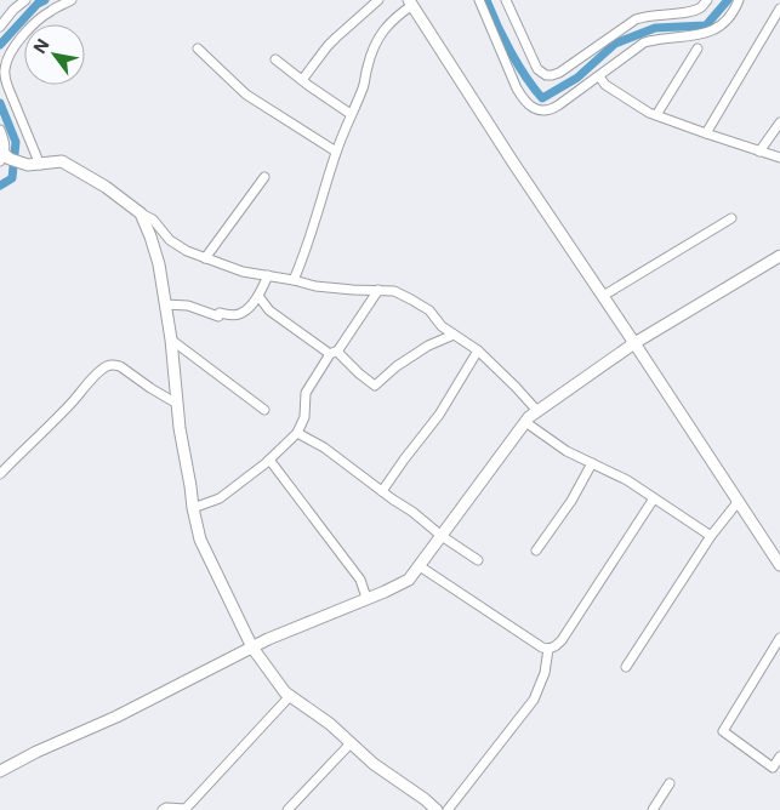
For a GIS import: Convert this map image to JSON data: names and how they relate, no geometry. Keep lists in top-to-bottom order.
{
  "north": "top left"
}
